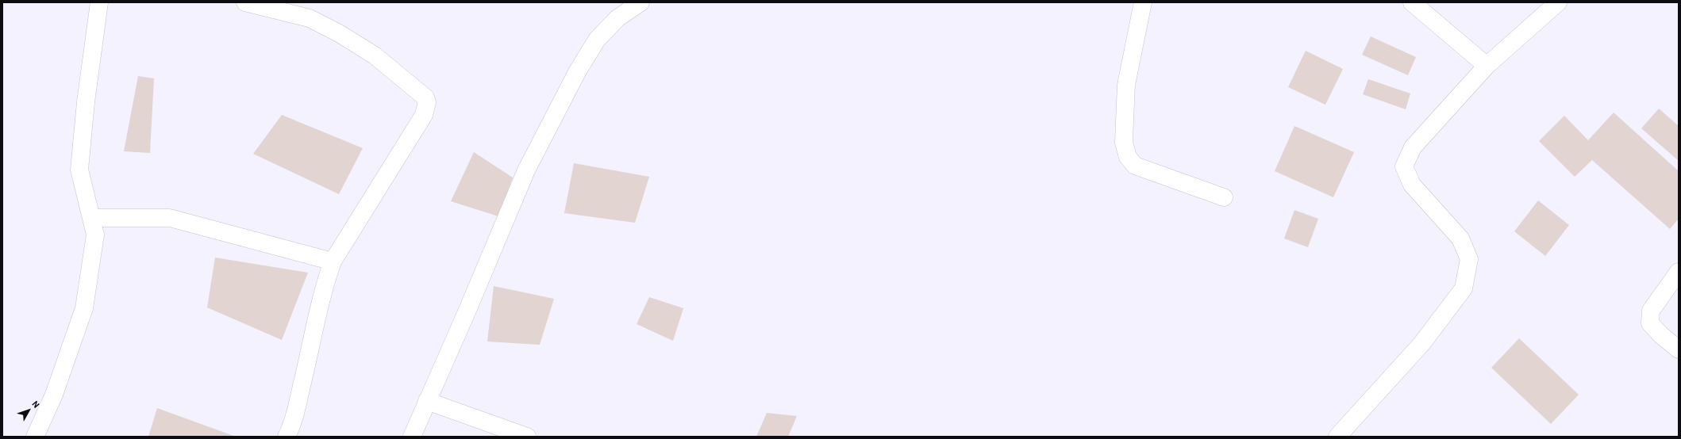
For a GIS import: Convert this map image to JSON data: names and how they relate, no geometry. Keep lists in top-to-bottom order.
{
  "north": "top right"
}
